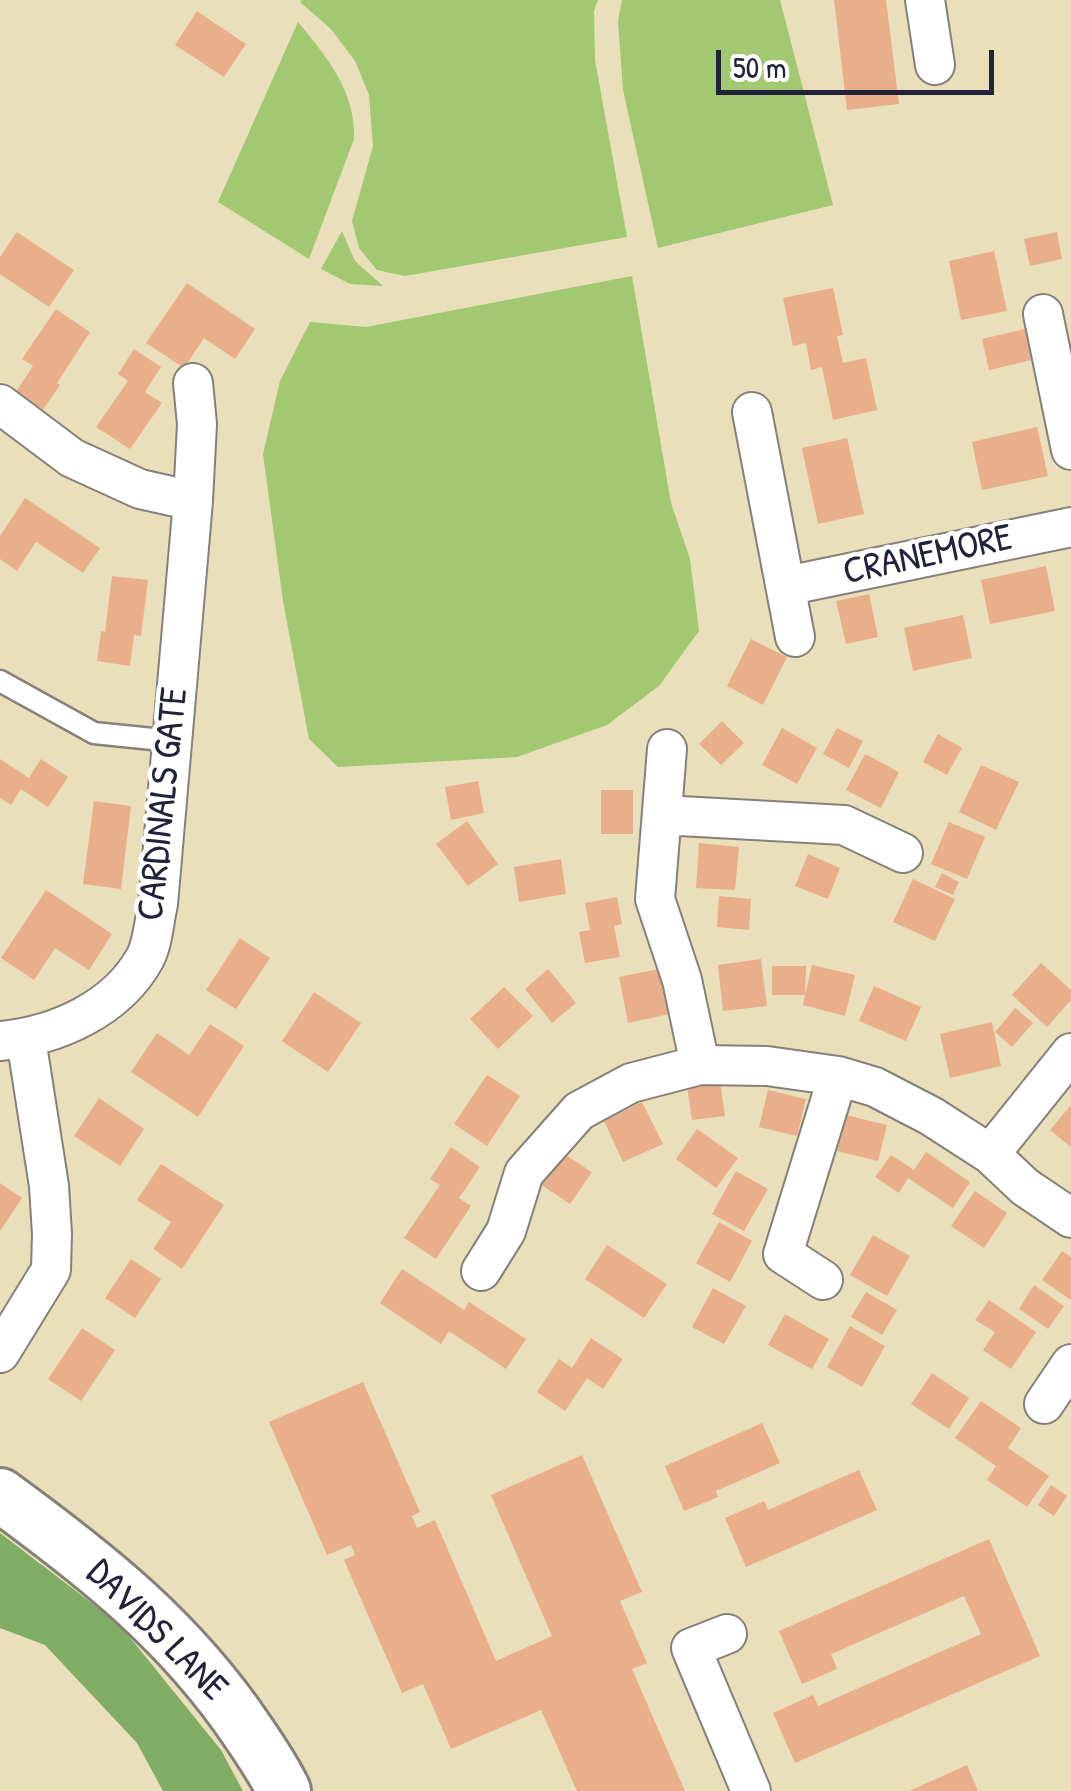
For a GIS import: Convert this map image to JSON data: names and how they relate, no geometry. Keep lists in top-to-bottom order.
{
  "streets": {
    "street": ["CRANEMORE", "CARDINALS GATE", "DAVIDS LANE"]
  },
  "scale_bar": "50 m"
}
